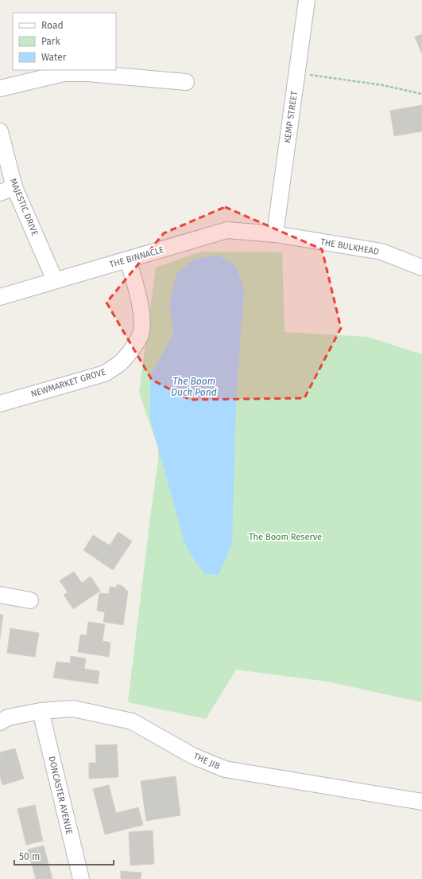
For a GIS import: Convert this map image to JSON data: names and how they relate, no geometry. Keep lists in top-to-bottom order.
{
  "streets": {
    "street": [
      "KEMP STREET",
      "MAJESTIC DRIVE",
      "THE BULKHEAD",
      "THE BINNACLE",
      "NEWMARKET GROVE",
      "THE JIB",
      "DONCASTER AVENUE"
    ]
  },
  "crossings": [
    ["KEMP STREET", "THE BULKHEAD"],
    ["KEMP STREET", "THE BINNACLE"],
    ["MAJESTIC DRIVE", "THE BINNACLE"],
    ["THE BULKHEAD", "THE BINNACLE"],
    ["THE BINNACLE", "NEWMARKET GROVE"],
    ["THE JIB", "DONCASTER AVENUE"]
  ],
  "water": ["The Boom Duck Pond"],
  "parks": ["The Boom Reserve"],
  "legend": ["Road", "Park", "Water"],
  "scale_bar": "50 m"
}
